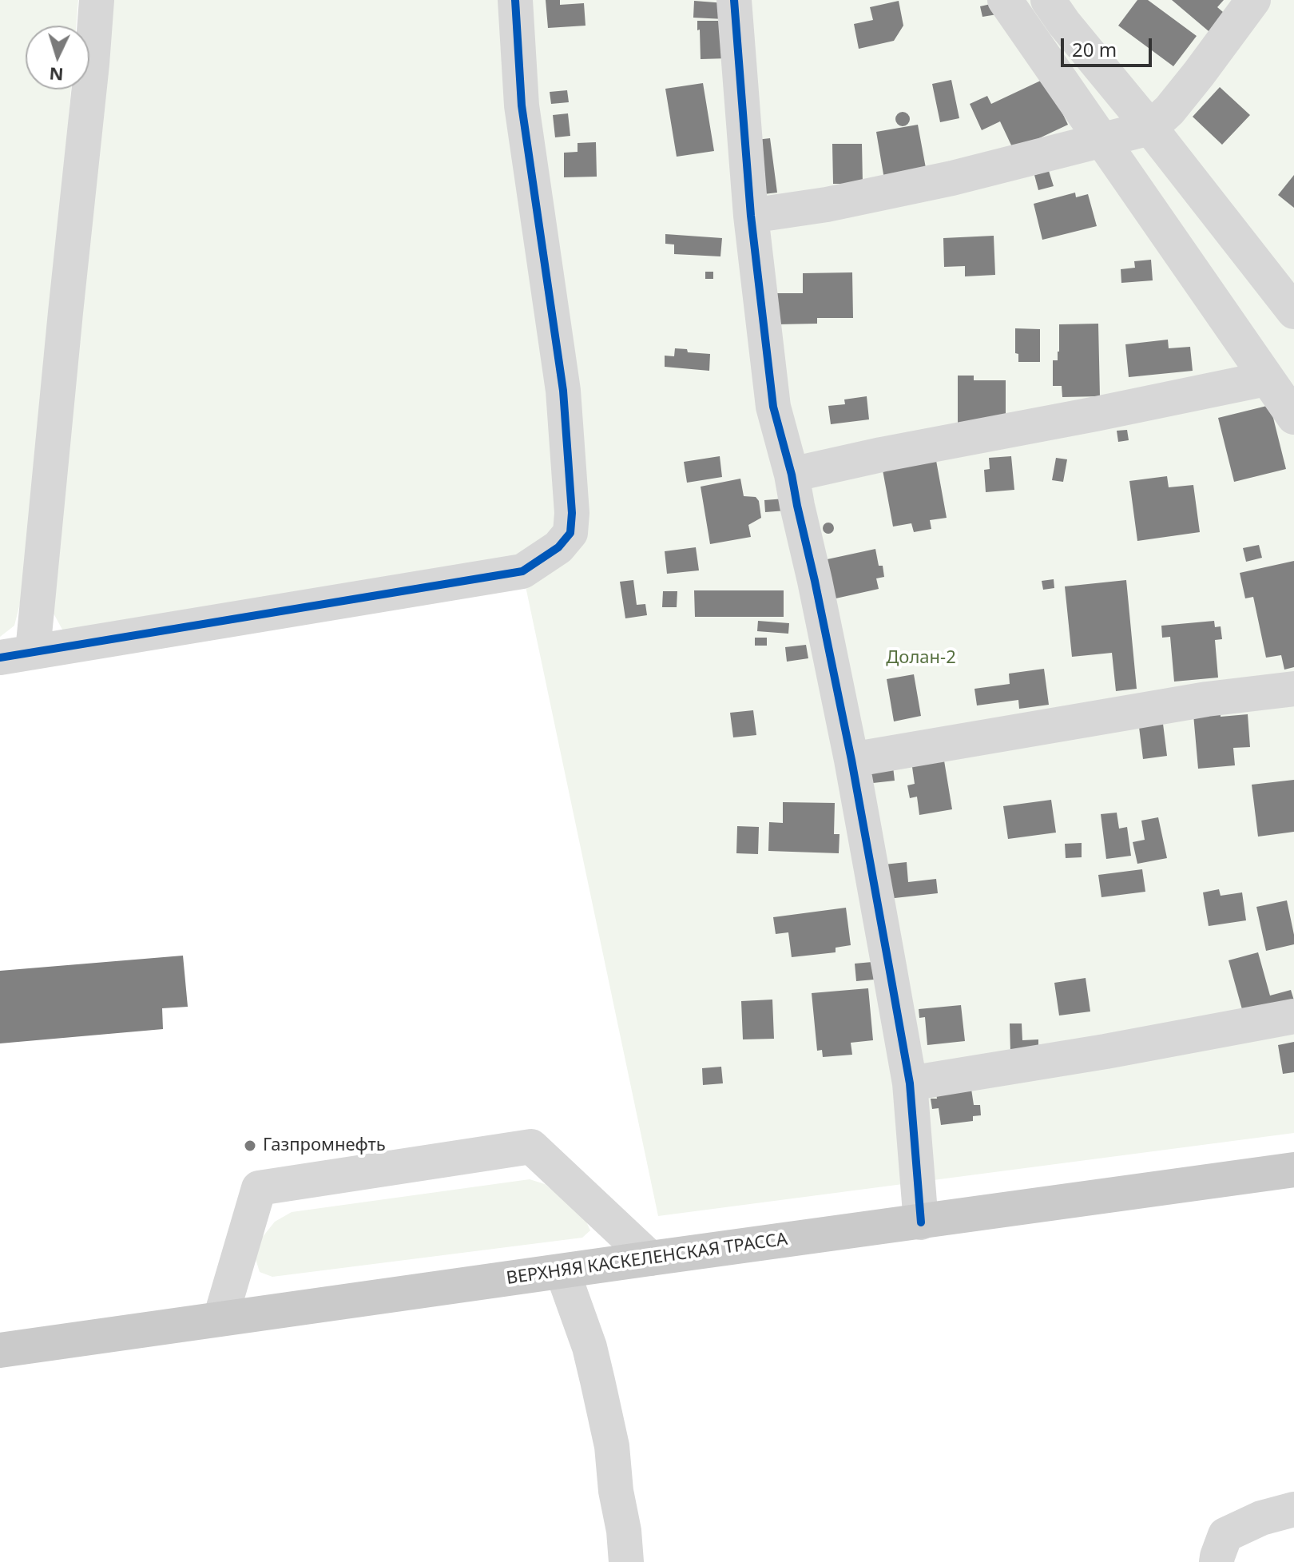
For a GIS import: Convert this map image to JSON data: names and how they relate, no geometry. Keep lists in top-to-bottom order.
{
  "streets": {
    "main road": ["ВЕРХНЯЯ КАСКЕЛЕНСКАЯ ТРАССА"]
  },
  "parks": ["Долан-2"],
  "places": ["Газпромнефть"],
  "scale_bar": "20 m",
  "north": "bottom"
}
